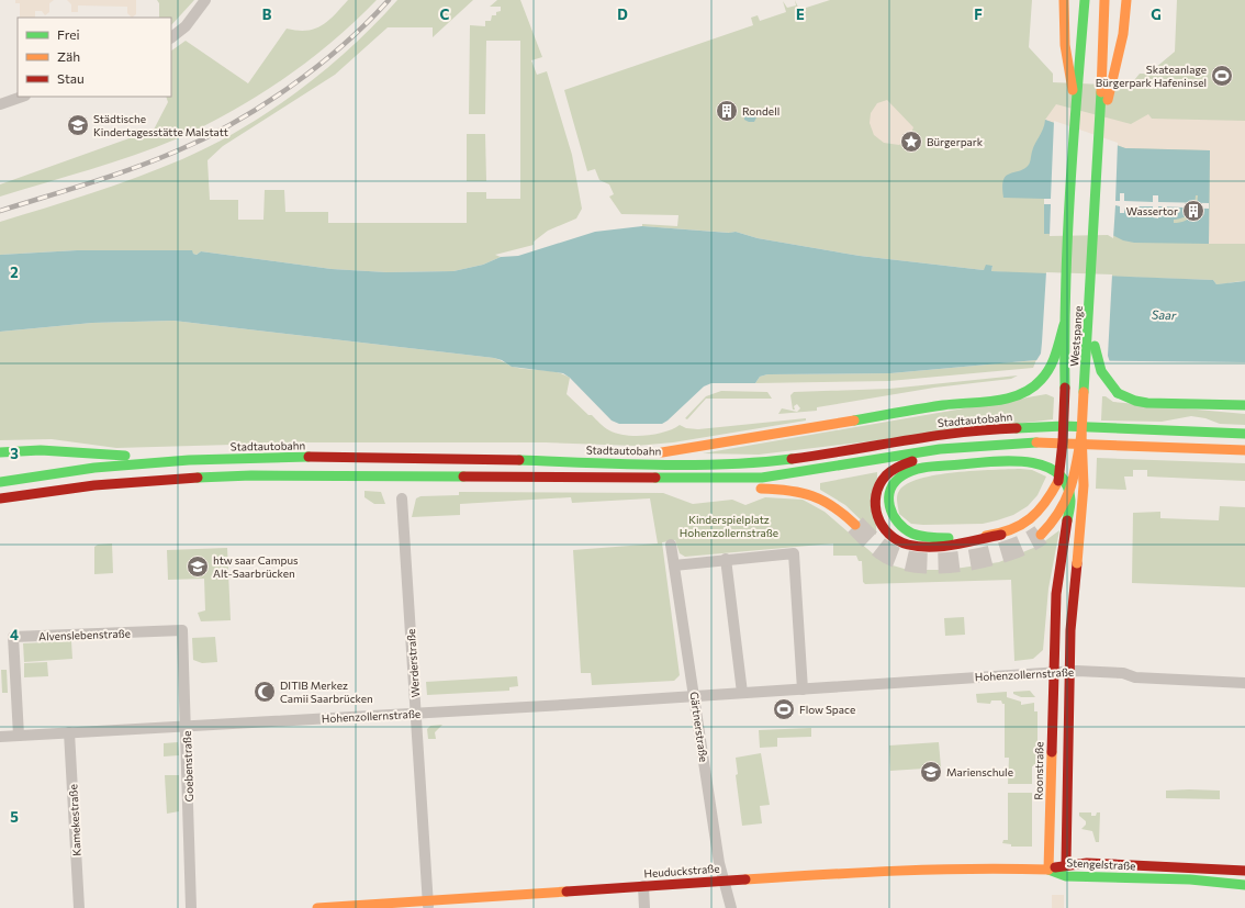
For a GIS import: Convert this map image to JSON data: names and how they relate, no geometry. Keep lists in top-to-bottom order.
{
  "streets": {
    "main road": [
      "Westspange",
      "Stadtautobahn",
      "Roonstraße",
      "Stengelstraße",
      "Heuduckstraße"
    ],
    "street": [
      "Alvenslebenstraße",
      "Werderstraße",
      "Hohenzollernstraße",
      "Gärtnerstraße",
      "Goebenstraße",
      "Kamekestraße"
    ]
  },
  "crossings": [
    ["Westspange", "Hohenzollernstraße"],
    ["Alvenslebenstraße", "Hohenzollernstraße"],
    ["Alvenslebenstraße", "Goebenstraße"],
    ["Werderstraße", "Hohenzollernstraße"],
    ["Werderstraße", "Heuduckstraße"],
    ["Hohenzollernstraße", "Gärtnerstraße"],
    ["Hohenzollernstraße", "Goebenstraße"],
    ["Hohenzollernstraße", "Roonstraße"],
    ["Hohenzollernstraße", "Kamekestraße"],
    ["Gärtnerstraße", "Heuduckstraße"],
    ["Roonstraße", "Stengelstraße"],
    ["Roonstraße", "Heuduckstraße"],
    ["Stengelstraße", "Heuduckstraße"]
  ],
  "water": ["Saar"],
  "parks": ["Kinderspielplatz Hohenzollernstraße"],
  "places": {
    "sports": ["Skateanlage Bürgerpark Hafeninsel", "Flow Space"],
    "building": ["Rondell", "Wassertor"],
    "school or university": ["Städtische Kindertagesstätte Malstatt", "htw saar Campus Alt-Saarbrücken", "Marienschule"],
    "place": ["Bürgerpark"],
    "mosque": ["DITIB Merkez Camii Saarbrücken"]
  },
  "legend": ["Frei", "Zäh", "Stau"],
  "grid": {
    "columns": [
      "B",
      "C",
      "D",
      "E",
      "F",
      "G"
    ],
    "rows": [
      "2",
      "3",
      "4",
      "5"
    ]
  }
}
